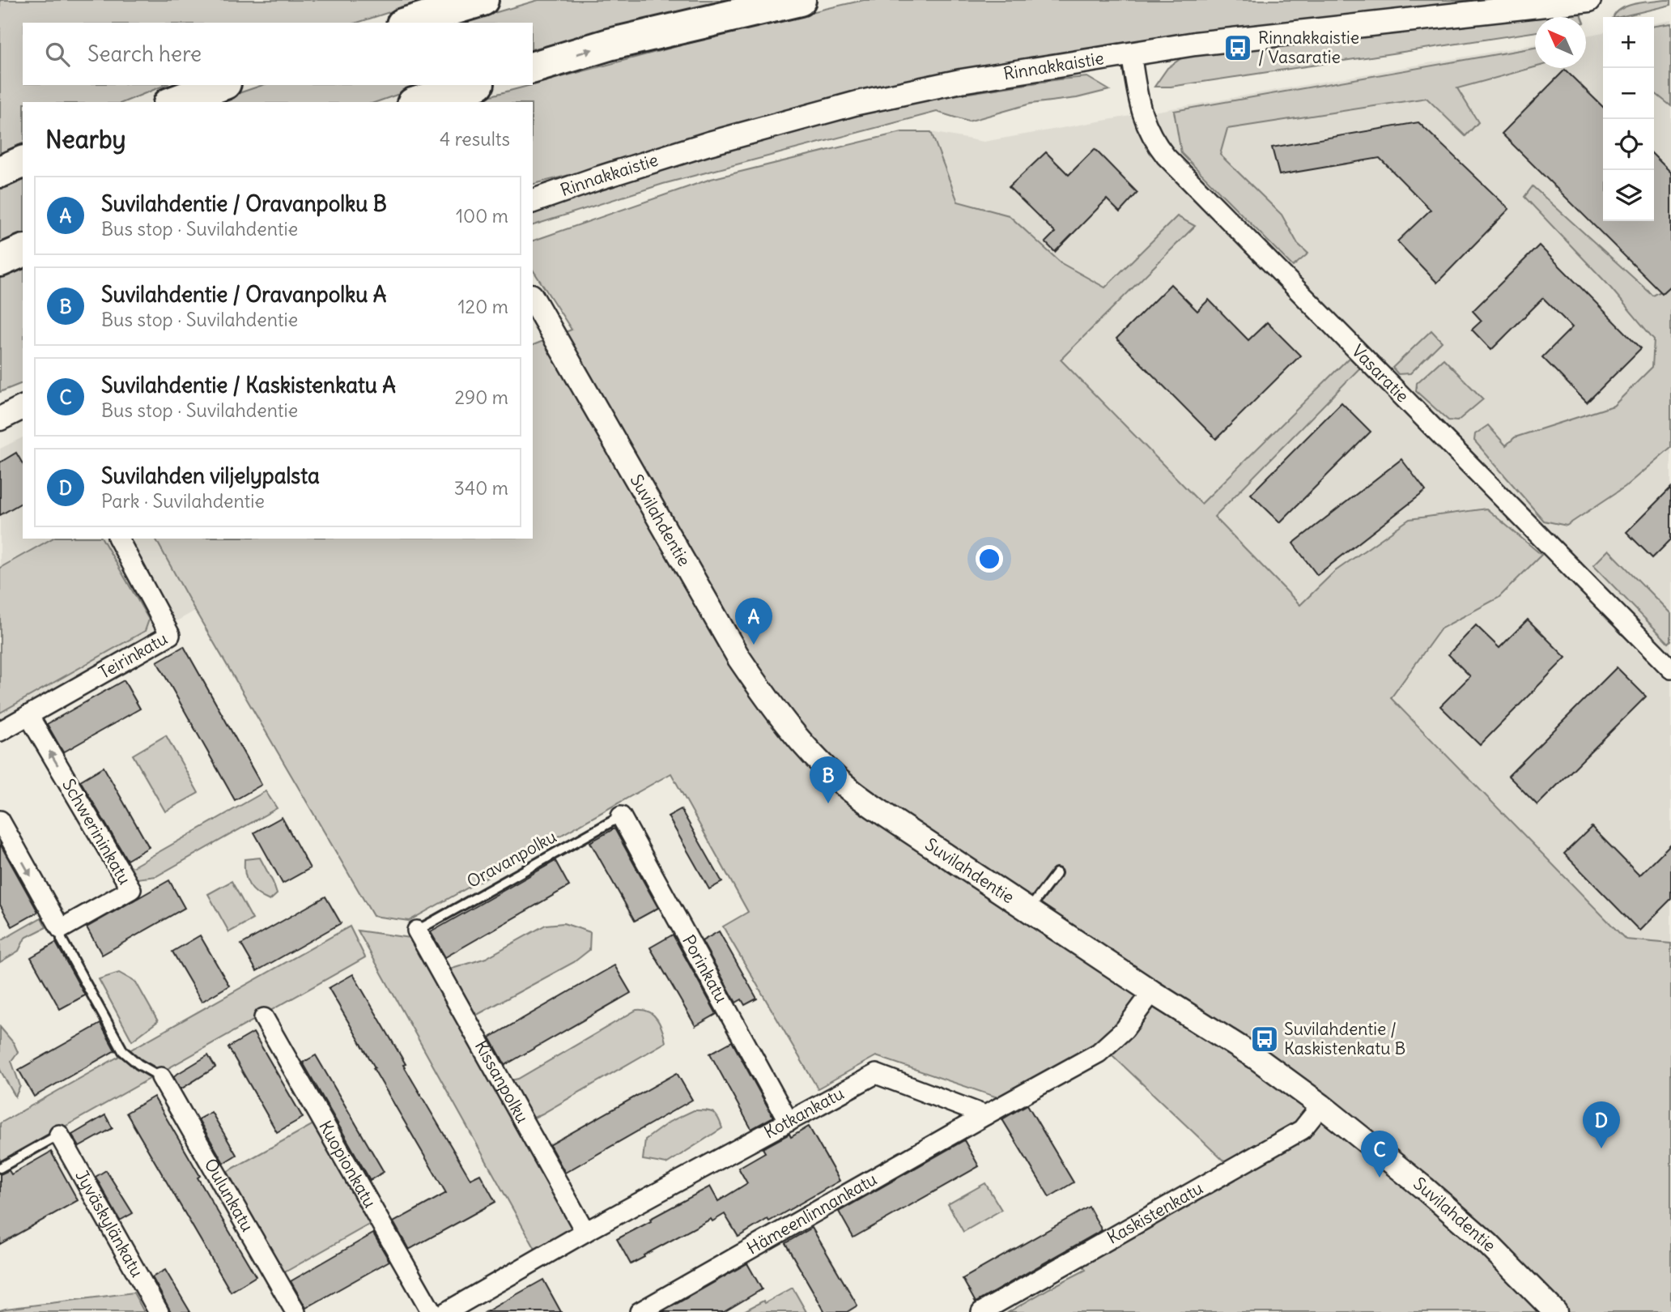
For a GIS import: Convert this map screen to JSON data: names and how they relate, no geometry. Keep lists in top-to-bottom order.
{
  "streets": {
    "street": [
      "Rinnakkaistie",
      "Vasaratie",
      "Suvilahdentie",
      "Teirinkatu",
      "Schwerininkatu",
      "Porinkatu",
      "Kissanpolku",
      "Kotkankatu",
      "Kuopionkatu",
      "Oulunkatu",
      "Hämeenlinnankatu",
      "Kaskistenkatu",
      "Jyväskylänkatu"
    ],
    "lane": ["Oravanpolku"]
  },
  "crossings": [
    ["Rinnakkaistie", "Vasaratie"],
    ["Suvilahdentie", "Kaskistenkatu"],
    ["Teirinkatu", "Schwerininkatu"],
    ["Oravanpolku", "Porinkatu"],
    ["Oravanpolku", "Kissanpolku"],
    ["Porinkatu", "Kotkankatu"],
    ["Kissanpolku", "Kotkankatu"],
    ["Kotkankatu", "Hämeenlinnankatu"]
  ],
  "places": {
    "bus stop": ["Rinnakkaistie / Vasaratie", "Suvilahdentie / Kaskistenkatu B"]
  },
  "north": "top left",
  "page": {
    "map_buttons": ["+", "−"],
    "search": "Search here",
    "heading": ["Nearby", "4 results"],
    "list": [
      {
        "mark": "A",
        "name": "Suvilahdentie / Oravanpolku B",
        "note": "Bus stop · Suvilahdentie",
        "value": "100 m"
      },
      {
        "mark": "B",
        "name": "Suvilahdentie / Oravanpolku A",
        "note": "Bus stop · Suvilahdentie",
        "value": "120 m"
      },
      {
        "mark": "C",
        "name": "Suvilahdentie / Kaskistenkatu A",
        "note": "Bus stop · Suvilahdentie",
        "value": "290 m"
      },
      {
        "mark": "D",
        "name": "Suvilahden viljelypalsta",
        "note": "Park · Suvilahdentie",
        "value": "340 m"
      }
    ],
    "pins": [
      "A",
      "B",
      "D",
      "C"
    ]
  }
}
